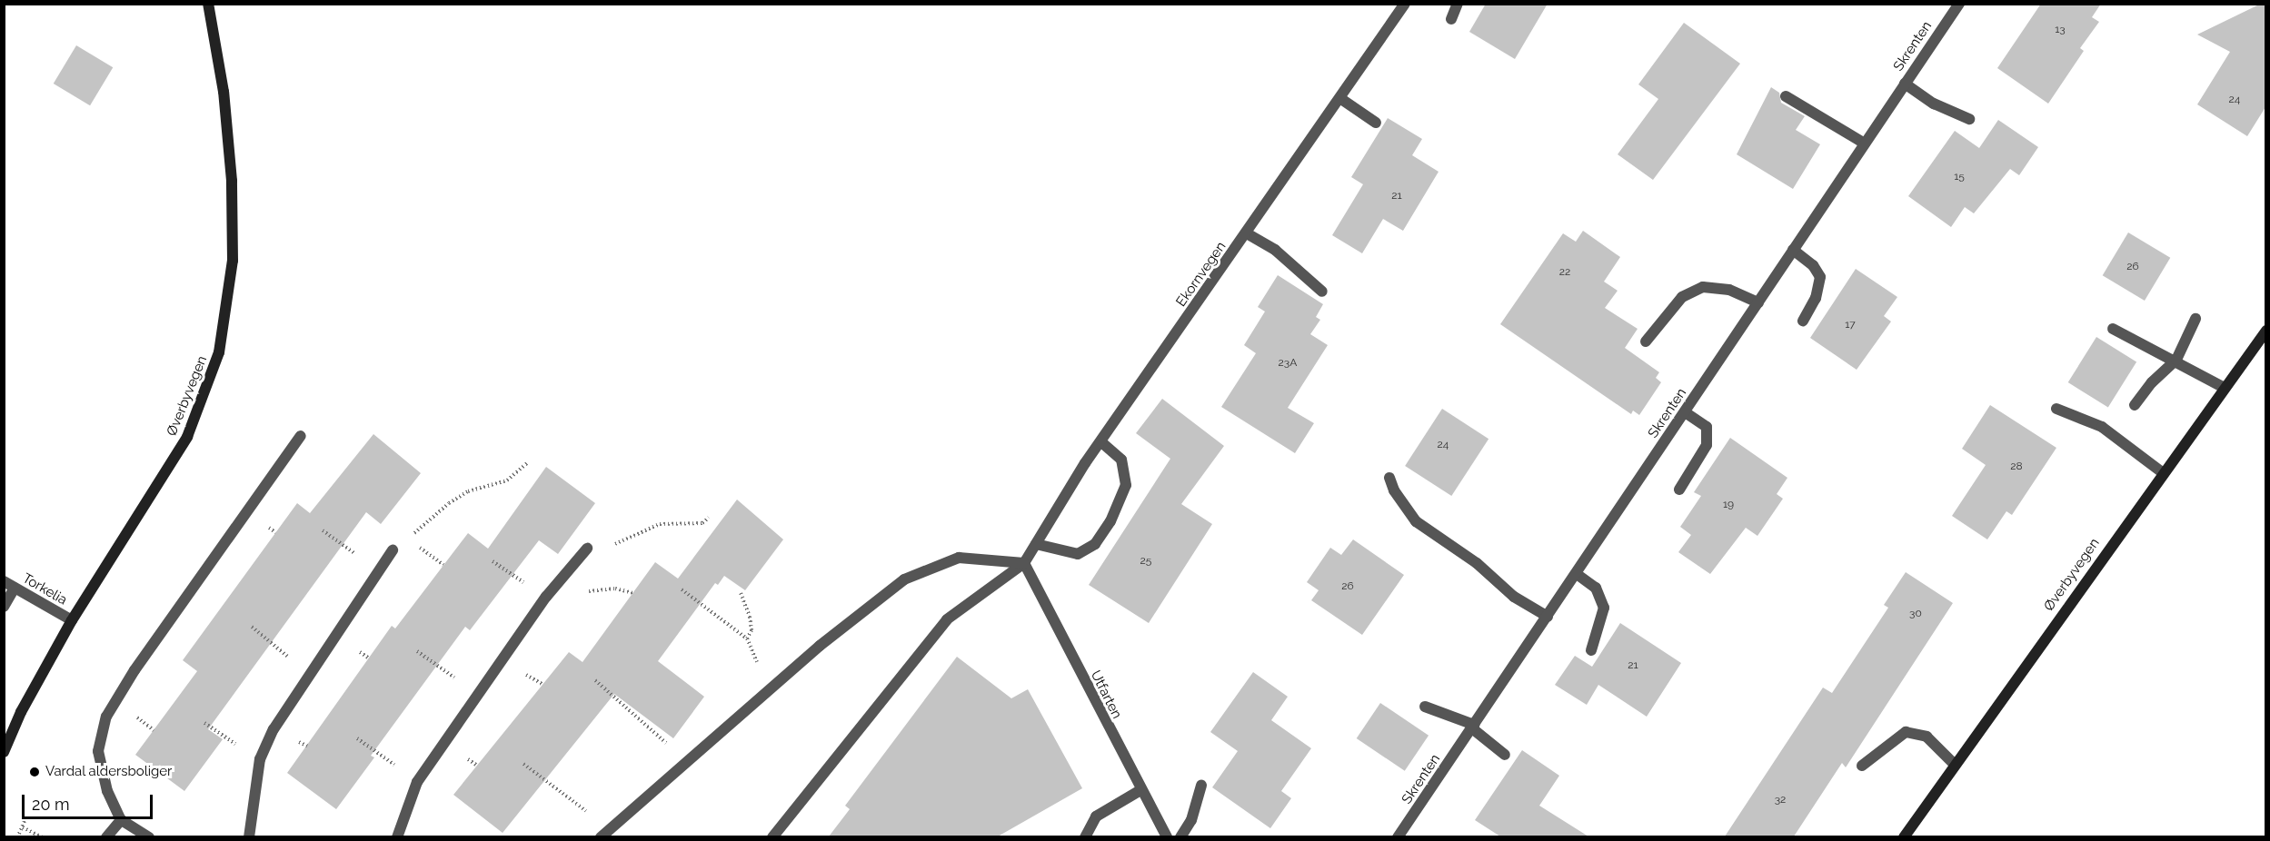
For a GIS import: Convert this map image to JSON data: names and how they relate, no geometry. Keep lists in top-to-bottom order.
{
  "streets": {
    "main road": ["Øverbyvegen"],
    "street": [
      "Skrenten",
      "Ekornvegen",
      "Torkelia",
      "Utfarten"
    ]
  },
  "crossings": [
    ["Ekornvegen", "Utfarten"],
    ["Øverbyvegen", "Torkelia"]
  ],
  "places": ["Vardal aldersboliger"],
  "house_numbers": [
    "13",
    "24",
    "15",
    "21",
    "26",
    "22",
    "17",
    "23A",
    "24",
    "28",
    "19",
    "25",
    "26",
    "30",
    "21",
    "32"
  ],
  "scale_bar": "20 m"
}
